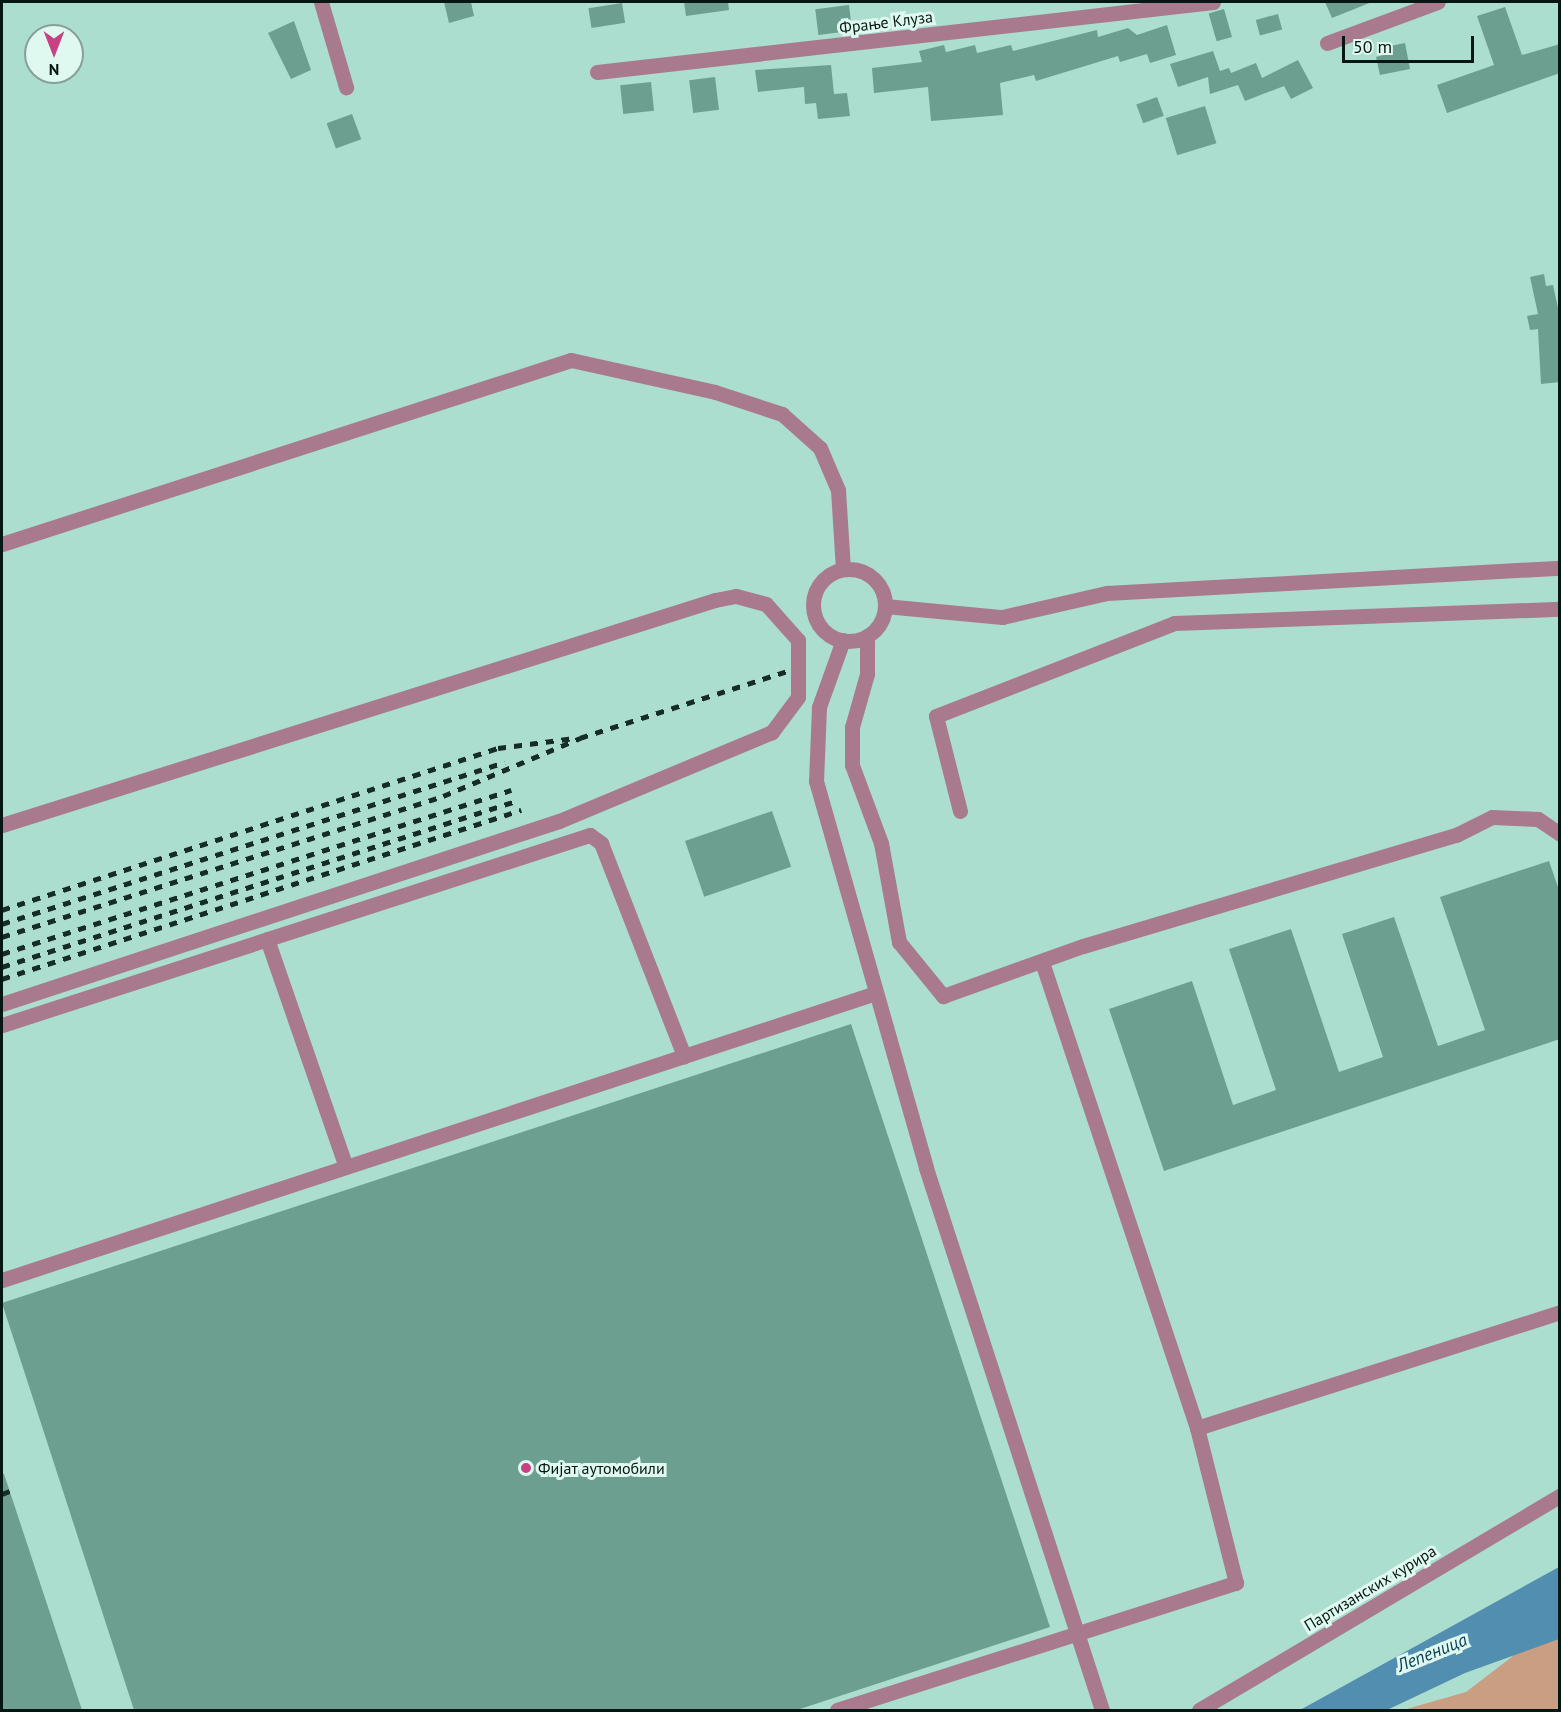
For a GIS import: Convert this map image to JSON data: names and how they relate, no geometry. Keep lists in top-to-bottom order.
{
  "streets": {
    "street": ["Фрање Клуза", "Партизанских курира"]
  },
  "water": ["Лепеница"],
  "places": ["Фијат аутомобили"],
  "scale_bar": "50 m",
  "north": "bottom"
}
